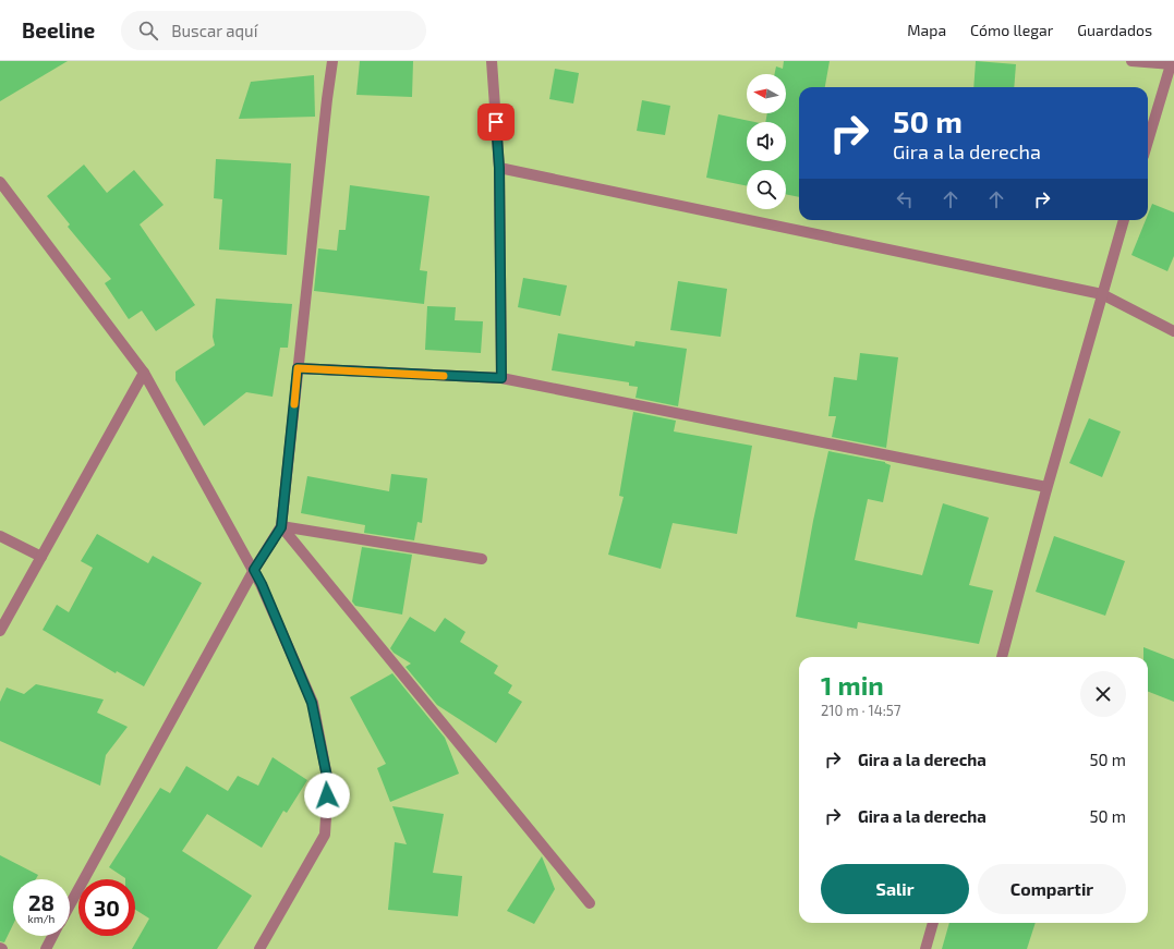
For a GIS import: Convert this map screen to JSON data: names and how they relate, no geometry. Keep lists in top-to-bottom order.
{
  "north": "left",
  "page": {
    "header": "Beeline",
    "search": "Buscar aquí",
    "nav": ["Mapa", "Cómo llegar", "Guardados"],
    "turn": ["50 m", "Gira a la derecha"],
    "heading": ["1 min", "210 m · 14:57"],
    "list": [
      {
        "name": "Gira a la derecha",
        "value": "50 m"
      },
      {
        "name": "Gira a la derecha",
        "value": "50 m"
      }
    ],
    "buttons": ["Salir", "Compartir"],
    "speed": "28 km/h",
    "limit": "30"
  }
}
